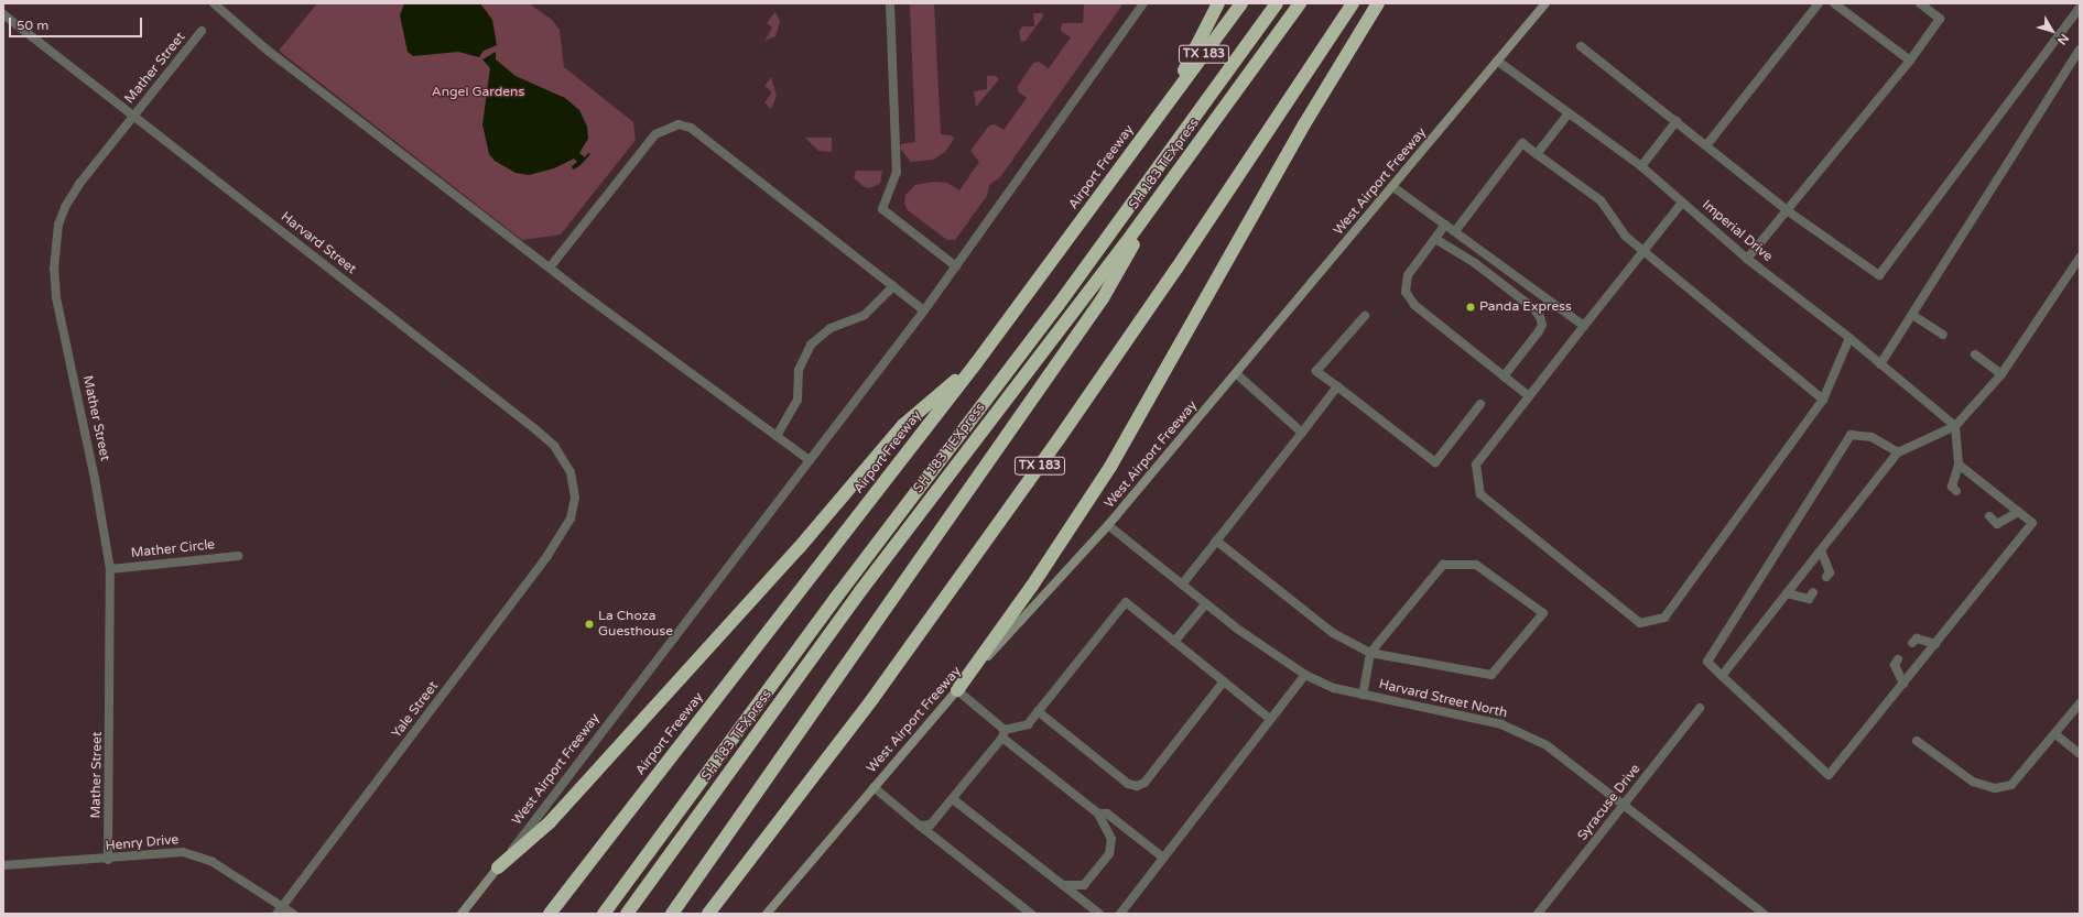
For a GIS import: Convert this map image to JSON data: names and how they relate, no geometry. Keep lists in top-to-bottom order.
{
  "streets": {
    "highway": ["TX 183", "SH 183 TEXpress", "Airport Freeway"],
    "main road": ["West Airport Freeway"],
    "street": [
      "Mather Street",
      "Imperial Drive",
      "Harvard Street",
      "Mather Circle",
      "Harvard Street North",
      "Yale Street",
      "Syracuse Drive",
      "Henry Drive"
    ]
  },
  "crossings": [
    ["Mather Street", "Harvard Street"],
    ["Mather Street", "Mather Circle"],
    ["Mather Street", "Henry Drive"],
    ["West Airport Freeway", "Imperial Drive"],
    ["West Airport Freeway", "Harvard Street North"],
    ["Harvard Street", "Yale Street"],
    ["Harvard Street North", "Syracuse Drive"],
    ["Yale Street", "Henry Drive"]
  ],
  "parks": ["Angel Gardens"],
  "places": ["Panda Express", "La Choza Guesthouse"],
  "scale_bar": "50 m",
  "north": "bottom right"
}
